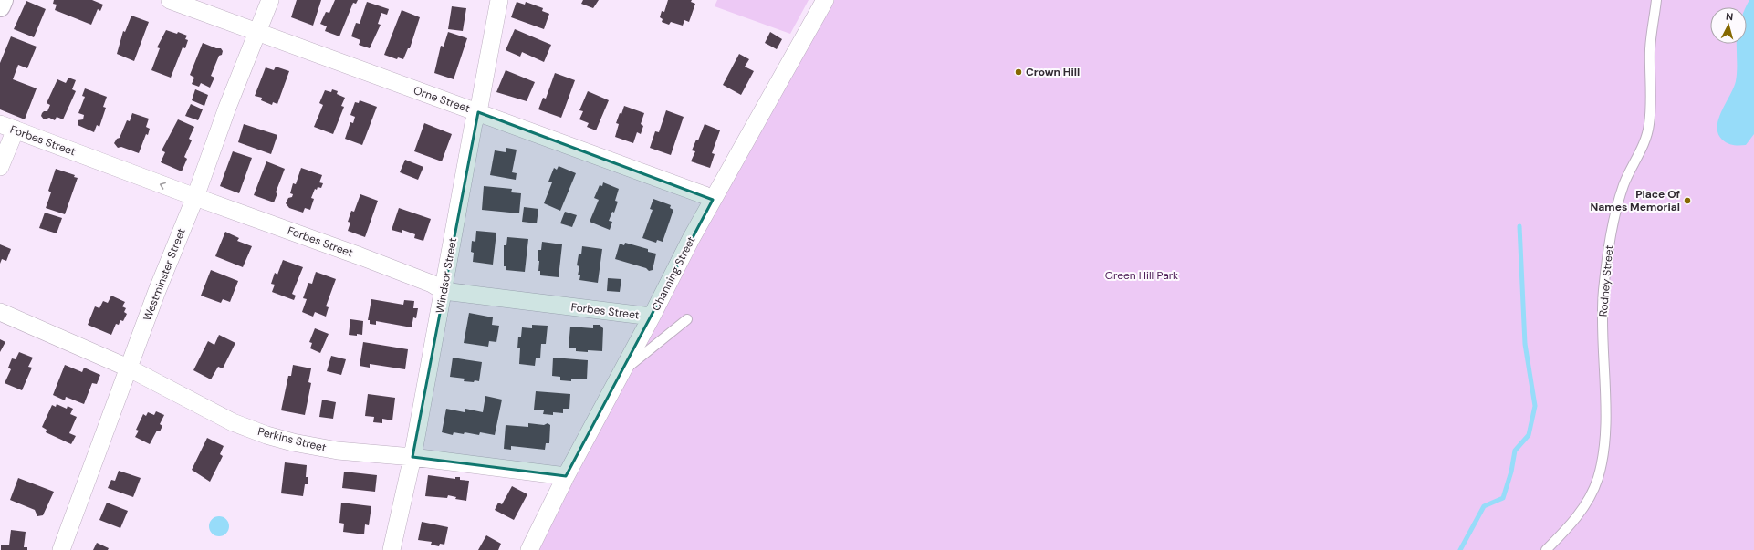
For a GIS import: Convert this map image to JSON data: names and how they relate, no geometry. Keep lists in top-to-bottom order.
{
  "streets": {
    "street": [
      "Orne Street",
      "Forbes Street",
      "Channing Street",
      "Westminster Street",
      "Windsor Street",
      "Perkins Street"
    ],
    "lane": ["Rodney Street"]
  },
  "crossings": [
    ["Orne Street", "Channing Street"],
    ["Orne Street", "Westminster Street"],
    ["Orne Street", "Windsor Street"],
    ["Forbes Street", "Channing Street"],
    ["Forbes Street", "Westminster Street"],
    ["Forbes Street", "Windsor Street"],
    ["Channing Street", "Perkins Street"],
    ["Westminster Street", "Perkins Street"],
    ["Windsor Street", "Perkins Street"]
  ],
  "parks": ["Green Hill Park"],
  "places": ["Crown Hill", "Place Of Names Memorial"],
  "north": "top"
}
